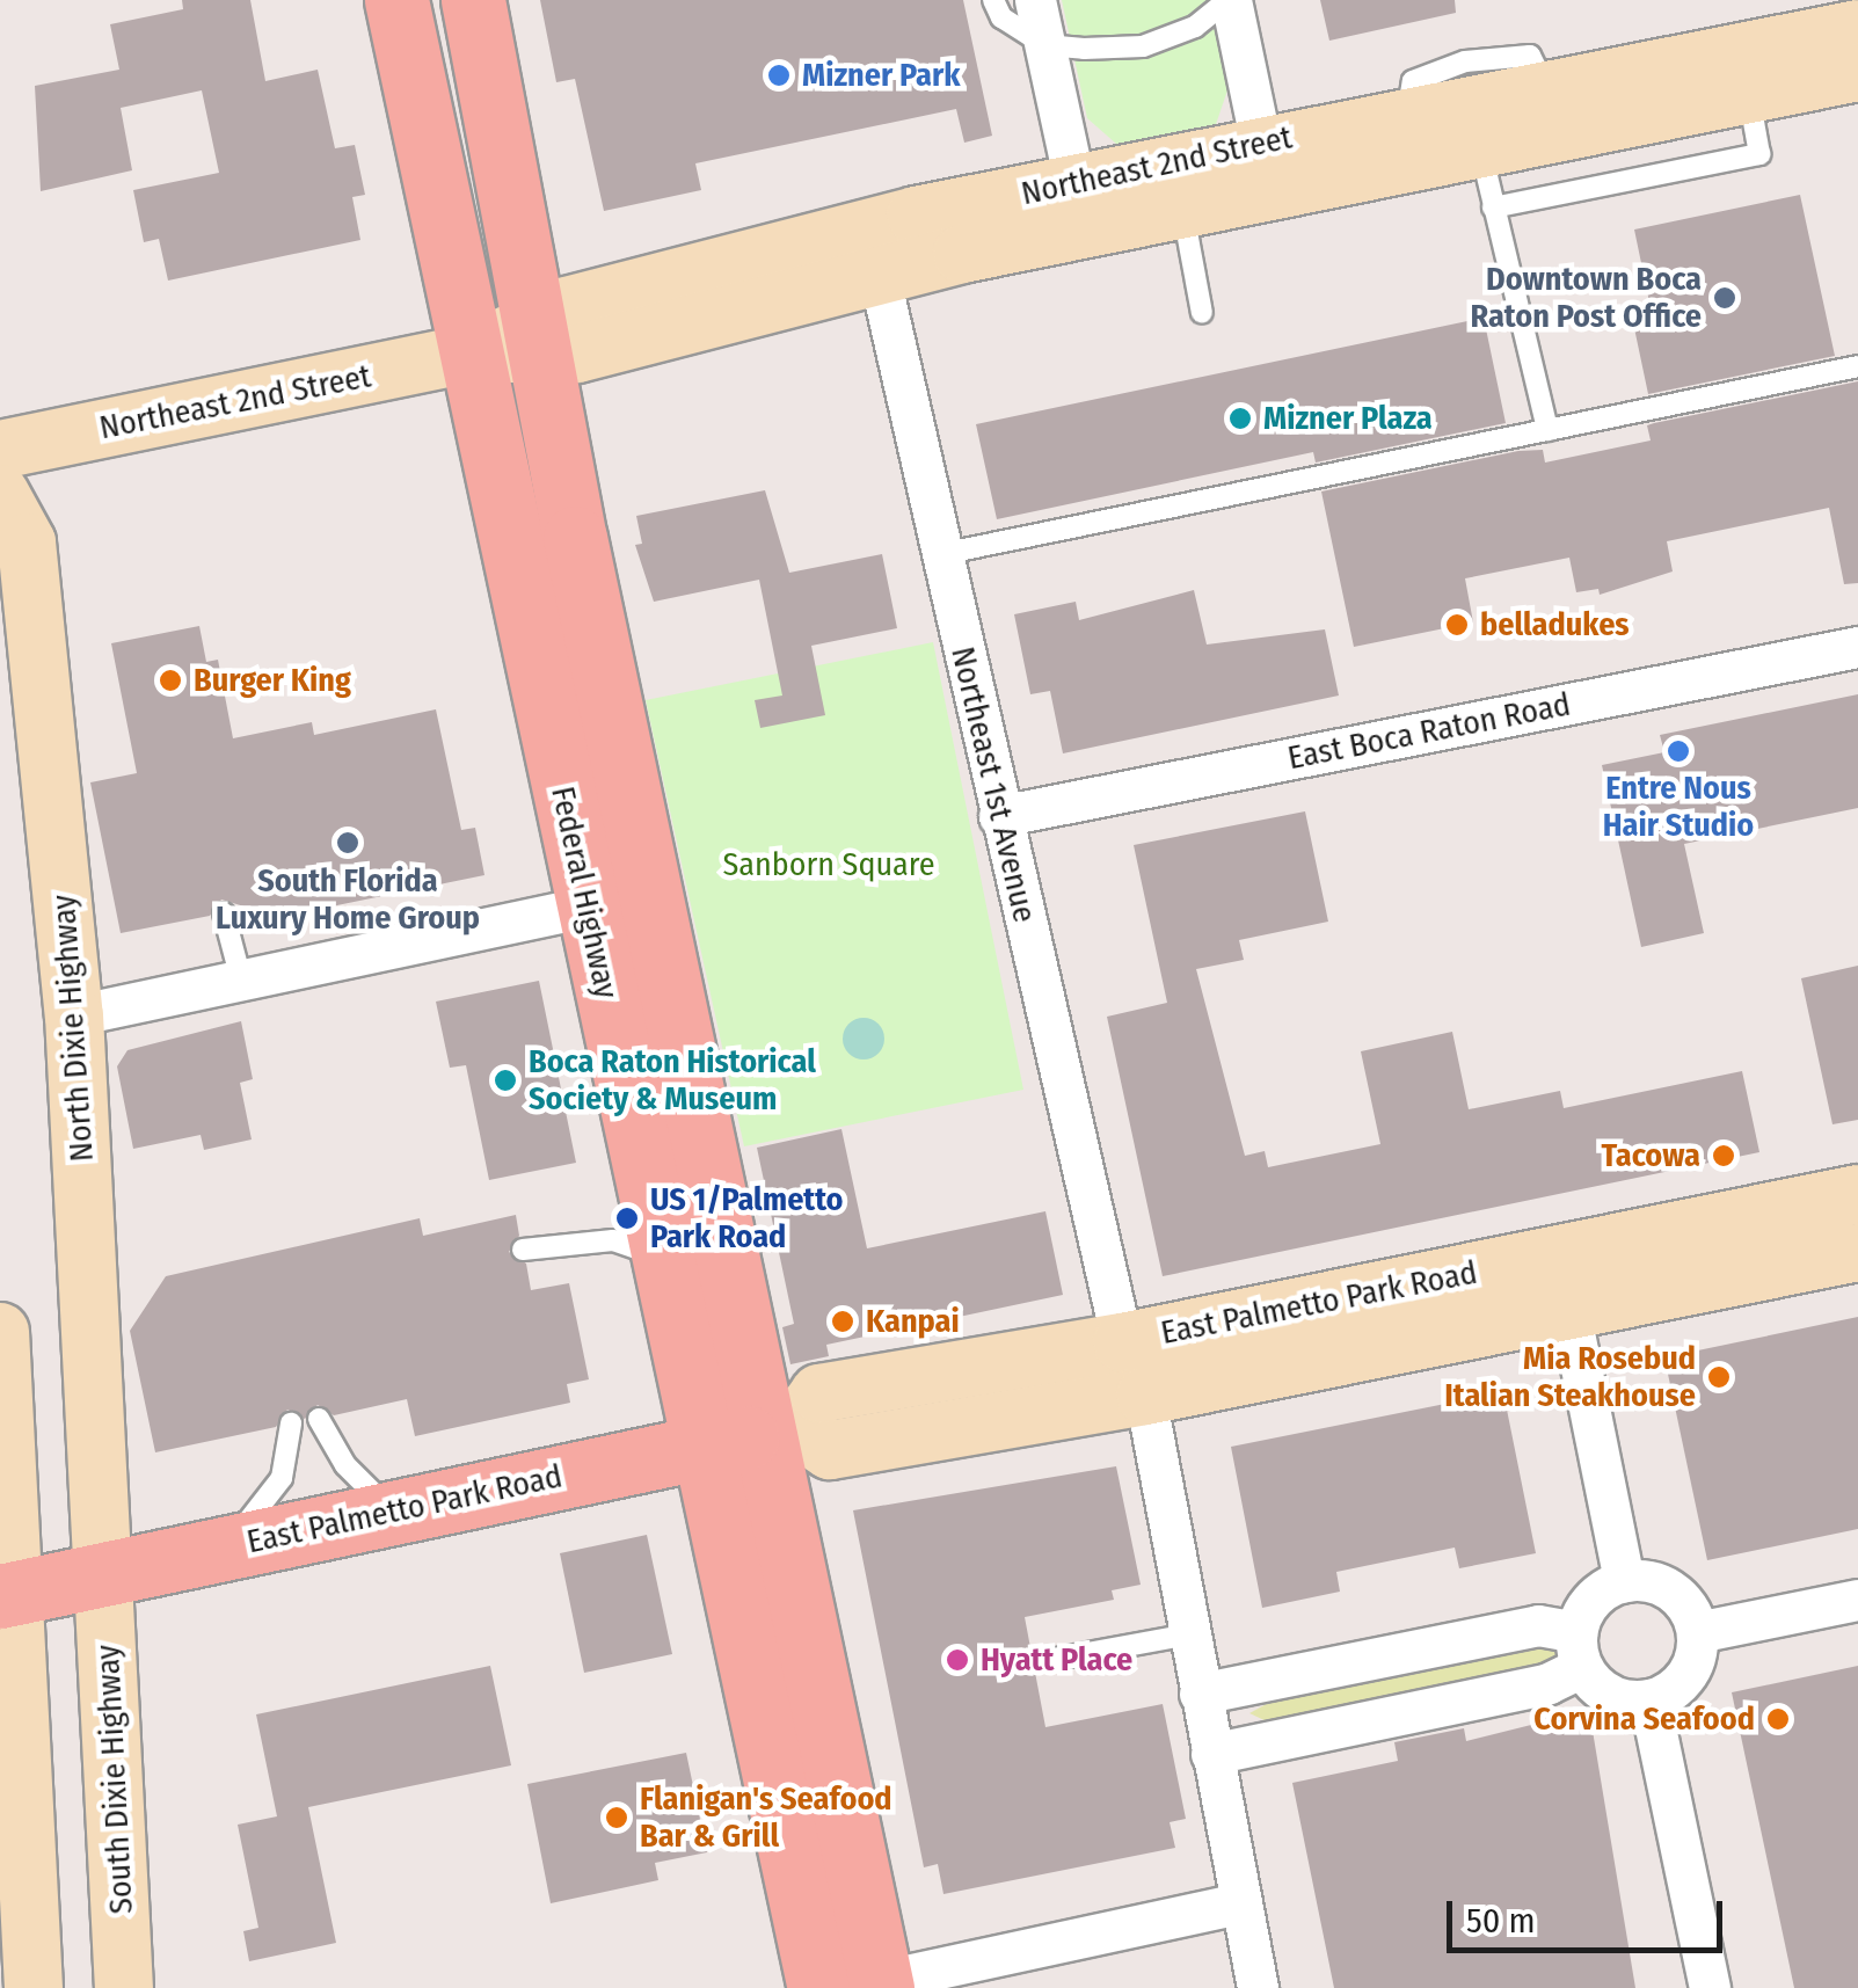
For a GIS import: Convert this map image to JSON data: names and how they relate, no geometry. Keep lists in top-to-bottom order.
{
  "streets": {
    "main road": [
      "Northeast 2nd Street",
      "Federal Highway",
      "North Dixie Highway",
      "East Palmetto Park Road",
      "South Dixie Highway"
    ],
    "street": ["East Boca Raton Road", "Northeast 1st Avenue"]
  },
  "crossings": [
    ["Northeast 2nd Street", "Northeast 1st Avenue"],
    ["Northeast 2nd Street", "Federal Highway"],
    ["East Boca Raton Road", "Northeast 1st Avenue"],
    ["Northeast 1st Avenue", "East Palmetto Park Road"],
    ["Federal Highway", "East Palmetto Park Road"],
    ["North Dixie Highway", "East Palmetto Park Road"],
    ["North Dixie Highway", "South Dixie Highway"],
    ["East Palmetto Park Road", "South Dixie Highway"]
  ],
  "parks": ["Sanborn Square"],
  "places": [
    "Mizner Park",
    "Downtown Boca Raton Post Office",
    "Mizner Plaza",
    "belladukes",
    "Burger King",
    "Entre Nous Hair Studio",
    "South Florida Luxury Home Group",
    "Boca Raton Historical Society & Museum",
    "Tacowa",
    "US 1/Palmetto Park Road",
    "Kanpai",
    "Mia Rosebud Italian Steakhouse",
    "Hyatt Place",
    "Corvina Seafood",
    "Flanigan's Seafood Bar & Grill"
  ],
  "scale_bar": "50 m"
}
